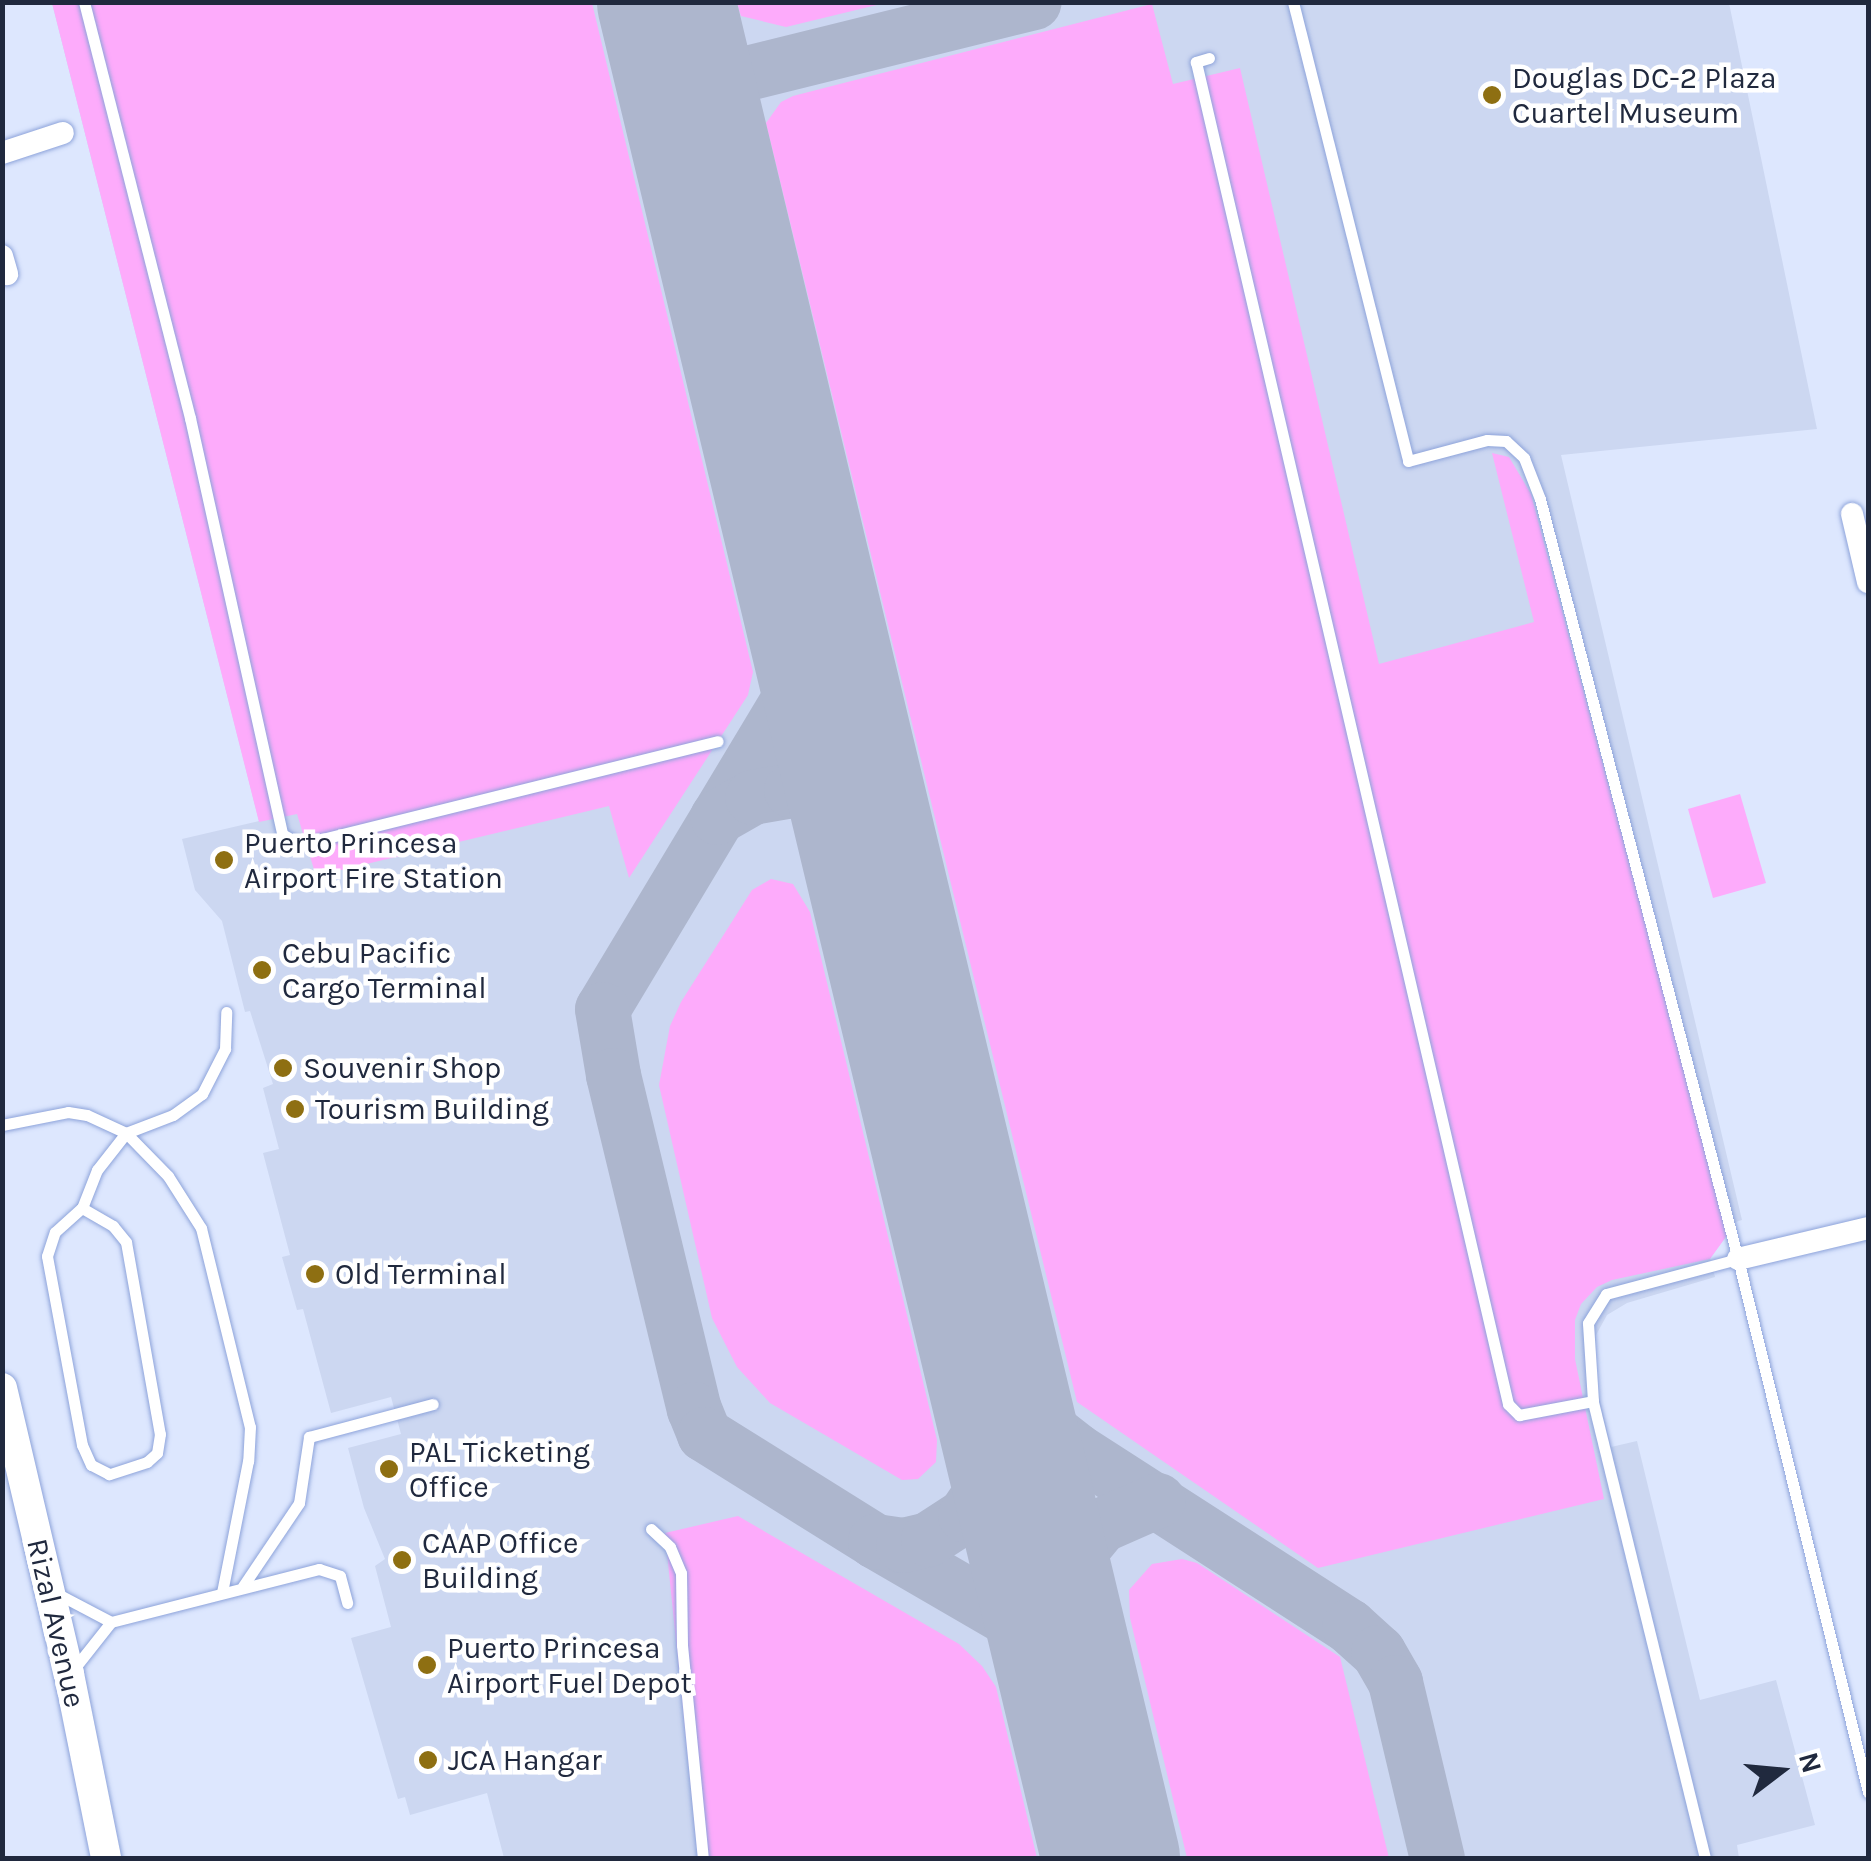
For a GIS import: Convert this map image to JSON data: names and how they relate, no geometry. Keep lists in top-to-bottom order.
{
  "streets": {
    "street": ["Rizal Avenue"]
  },
  "places": [
    "Douglas DC-2 Plaza Cuartel Museum",
    "Puerto Princesa Airport Fire Station",
    "Cebu Pacific Cargo Terminal",
    "Souvenir Shop",
    "Tourism Building",
    "Old Terminal",
    "PAL Ticketing Office",
    "CAAP Office Building",
    "Puerto Princesa Airport Fuel Depot",
    "JCA Hangar"
  ],
  "north": "right"
}
